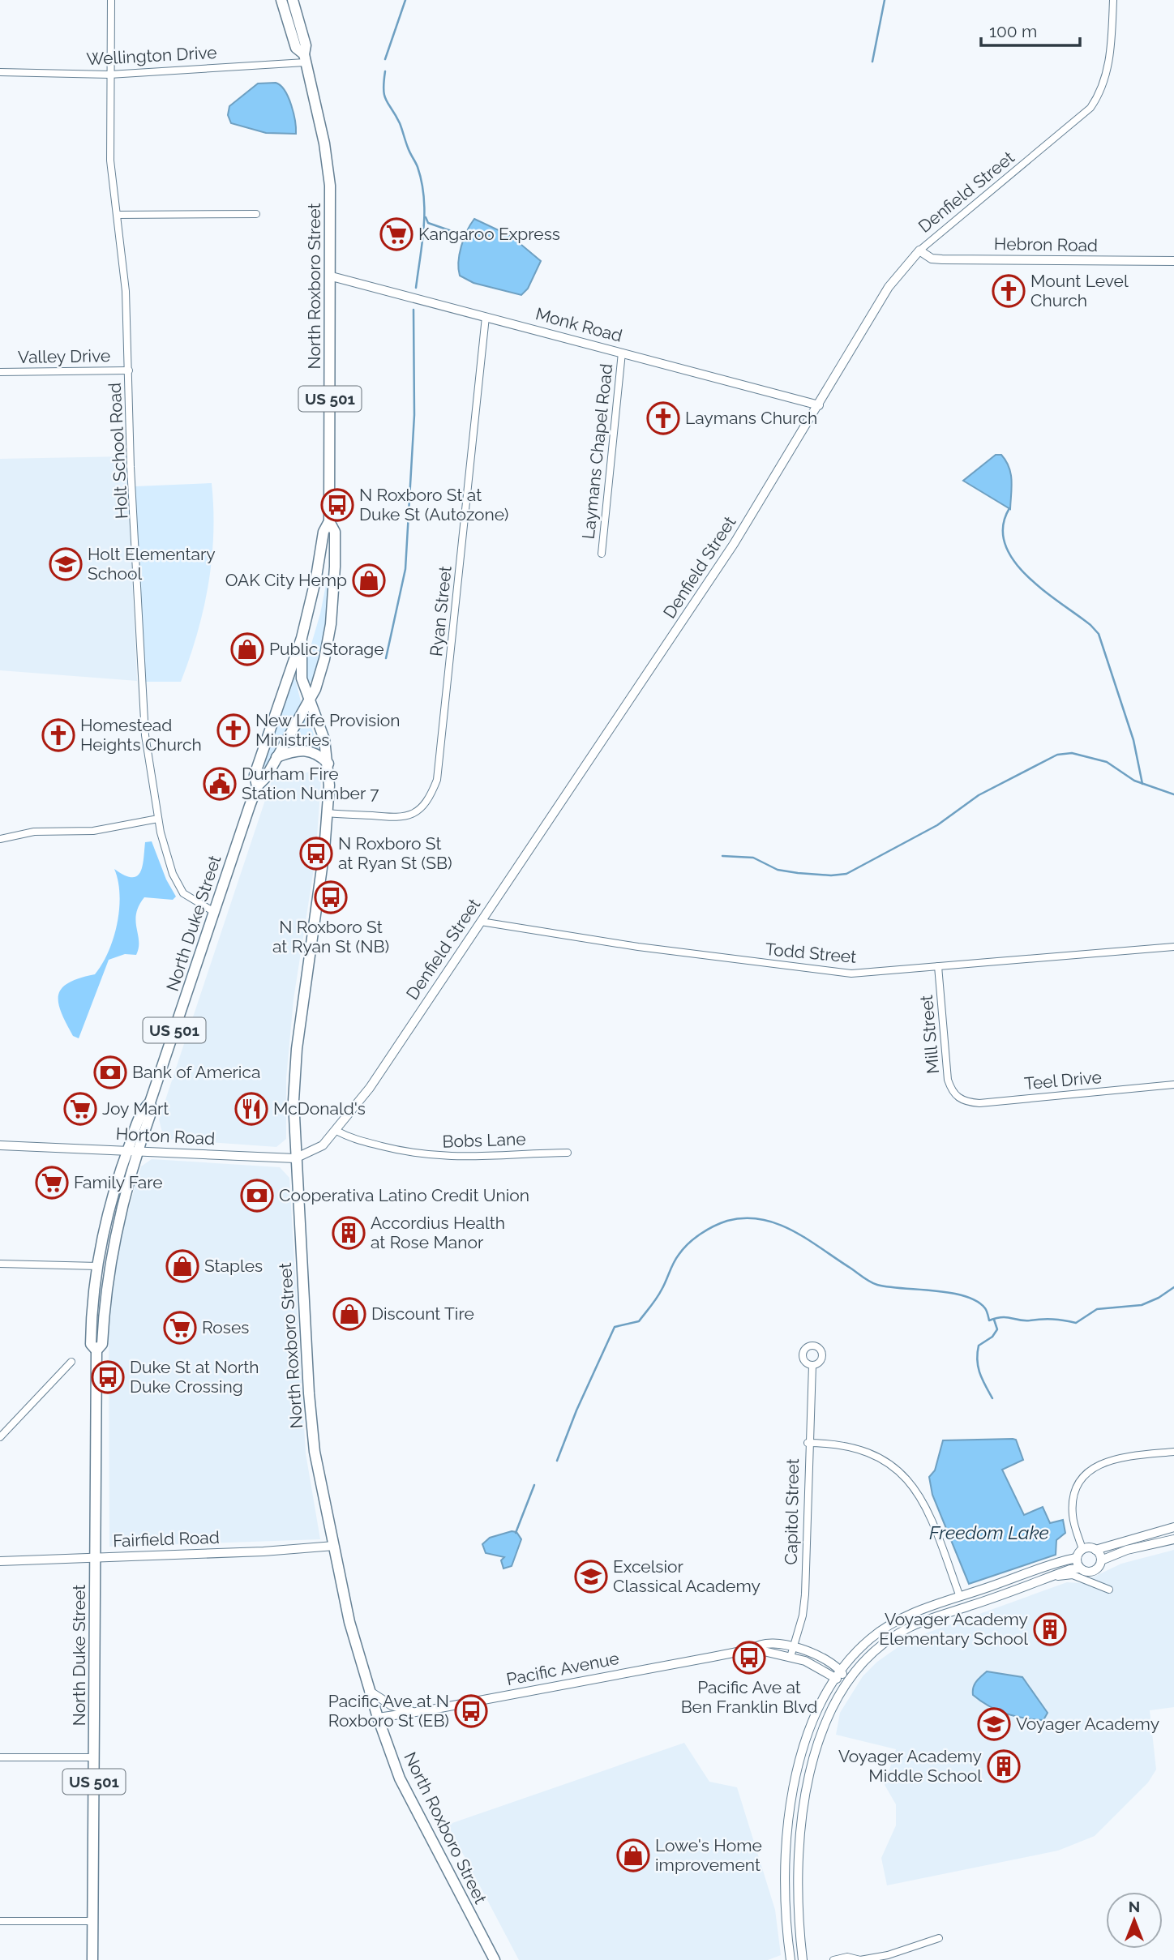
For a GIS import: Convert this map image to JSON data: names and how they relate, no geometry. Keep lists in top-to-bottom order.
{
  "streets": {
    "main road": ["North Roxboro Street", "US 501", "North Duke Street"],
    "street": [
      "Wellington Drive",
      "Denfield Street",
      "Hebron Road",
      "Monk Road",
      "Valley Drive",
      "Holt School Road",
      "Laymans Chapel Road",
      "Ryan Street",
      "Todd Street",
      "Mill Street",
      "Teel Drive",
      "Horton Road",
      "Bobs Lane",
      "Capitol Street",
      "Fairfield Road",
      "Pacific Avenue"
    ]
  },
  "crossings": [
    ["Wellington Drive", "North Roxboro Street"],
    ["Wellington Drive", "Holt School Road"],
    ["Denfield Street", "Hebron Road"],
    ["Denfield Street", "North Roxboro Street"],
    ["Denfield Street", "Monk Road"],
    ["Denfield Street", "Todd Street"],
    ["Denfield Street", "Horton Road"],
    ["Denfield Street", "Bobs Lane"],
    ["North Roxboro Street", "Monk Road"],
    ["North Roxboro Street", "Ryan Street"],
    ["North Roxboro Street", "North Duke Street"],
    ["North Roxboro Street", "Horton Road"],
    ["North Roxboro Street", "Fairfield Road"],
    ["North Roxboro Street", "Pacific Avenue"],
    ["Monk Road", "Laymans Chapel Road"],
    ["Monk Road", "Ryan Street"],
    ["Valley Drive", "Holt School Road"],
    ["Holt School Road", "North Duke Street"],
    ["North Duke Street", "Horton Road"],
    ["North Duke Street", "Fairfield Road"],
    ["Todd Street", "Mill Street"],
    ["Mill Street", "Teel Drive"],
    ["Capitol Street", "Pacific Avenue"]
  ],
  "water": ["Freedom Lake"],
  "places": {
    "supermarket": [
      "Kangaroo Express",
      "Joy Mart",
      "Family Fare",
      "Roses"
    ],
    "church": [
      "Mount Level Church",
      "Laymans Church",
      "New Life Provision Ministries",
      "Homestead Heights Church"
    ],
    "bus stop": [
      "N Roxboro St at Duke St (Autozone)",
      "N Roxboro St at Ryan St (SB)",
      "N Roxboro St at Ryan St (NB)",
      "Duke St at North Duke Crossing",
      "Pacific Ave at Ben Franklin Blvd",
      "Pacific Ave at N Roxboro St (EB)"
    ],
    "school or university": ["Holt Elementary School", "Excelsior Classical Academy", "Voyager Academy"],
    "shop": [
      "OAK City Hemp",
      "Public Storage",
      "Staples",
      "Discount Tire",
      "Lowe's Home improvement"
    ],
    "public building": ["Durham Fire Station Number 7"],
    "bank": ["Bank of America", "Cooperativa Latino Credit Union"],
    "restaurant": ["McDonald's"],
    "building": ["Accordius Health at Rose Manor", "Voyager Academy Elementary School", "Voyager Academy Middle School"]
  },
  "scale_bar": "100 m",
  "north": "top"
}
